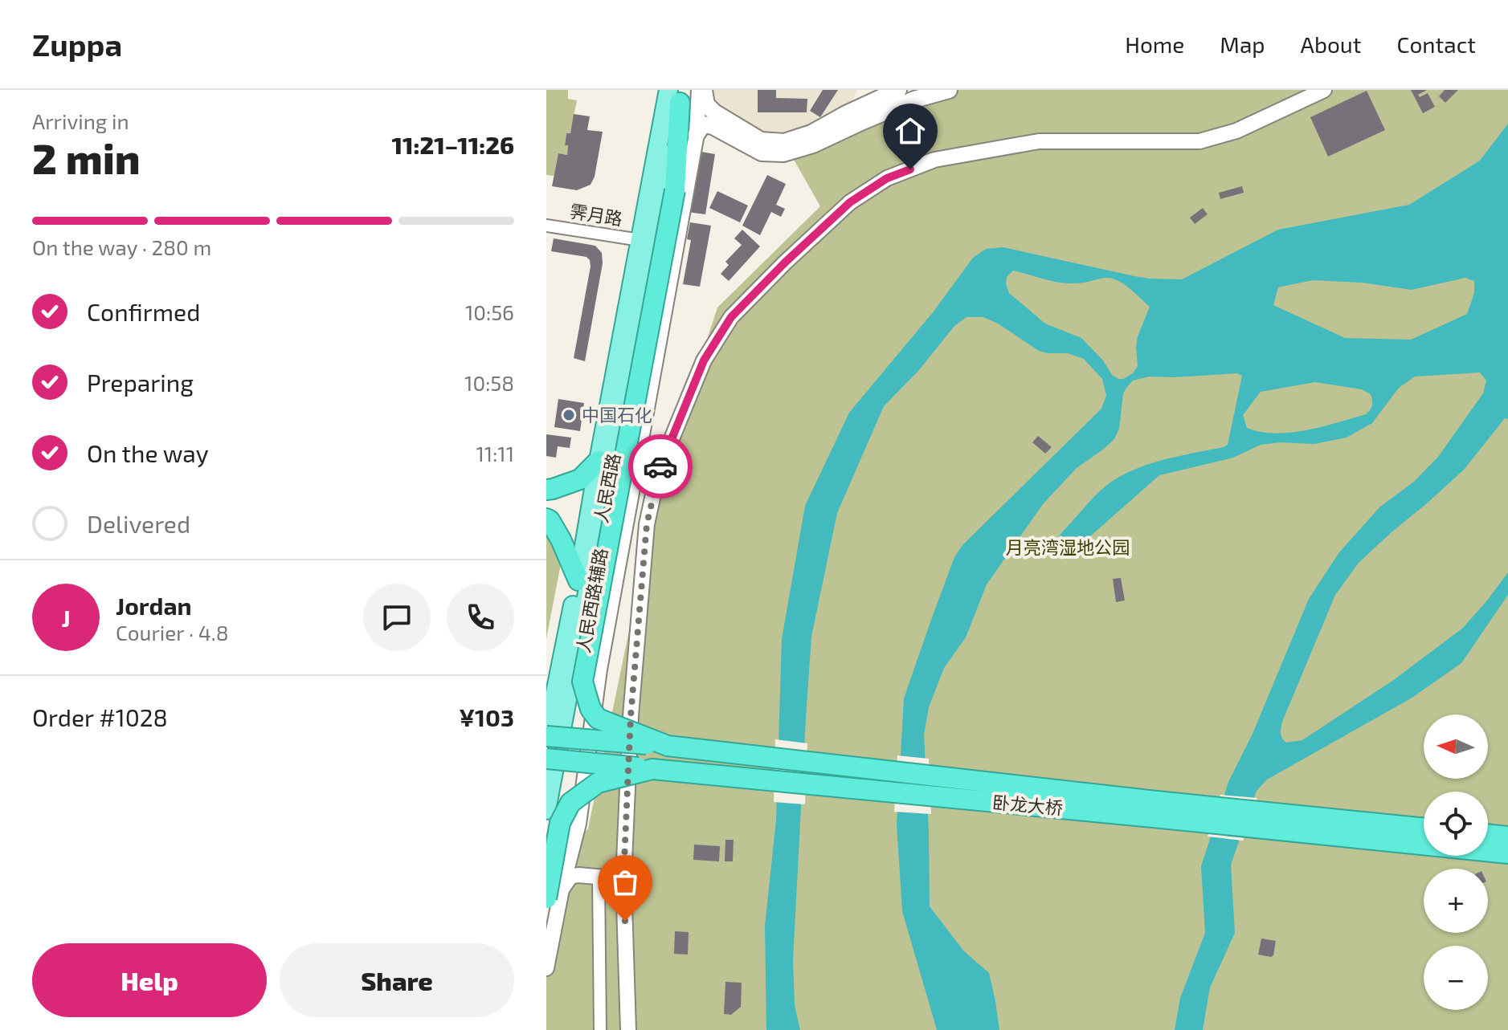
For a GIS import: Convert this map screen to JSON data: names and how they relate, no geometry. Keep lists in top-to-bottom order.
{
  "streets": {
    "highway": ["卧龙大桥"],
    "main road": ["人民西路"],
    "street": ["霁月路", "人民西路辅路"]
  },
  "crossings": [
    ["霁月路", "人民西路"],
    ["人民西路", "卧龙大桥"]
  ],
  "parks": ["月亮湾湿地公园"],
  "places": ["中国石化"],
  "north": "left",
  "page": {
    "header": "Zuppa",
    "nav": [
      "Home",
      "Map",
      "About",
      "Contact"
    ],
    "heading": ["2 min", "Arriving in", "11:21–11:26"],
    "panel": [
      "Jordan",
      "Courier · 4.8",
      "Order #1028",
      "¥103"
    ],
    "bar": "On the way · 280 m",
    "list": [
      ["Confirmed", "10:56"],
      ["Preparing", "10:58"],
      ["On the way", "11:11"],
      "Delivered"
    ],
    "round": "J",
    "map_buttons": ["+", "−"],
    "buttons": ["Help", "Share"]
  }
}
